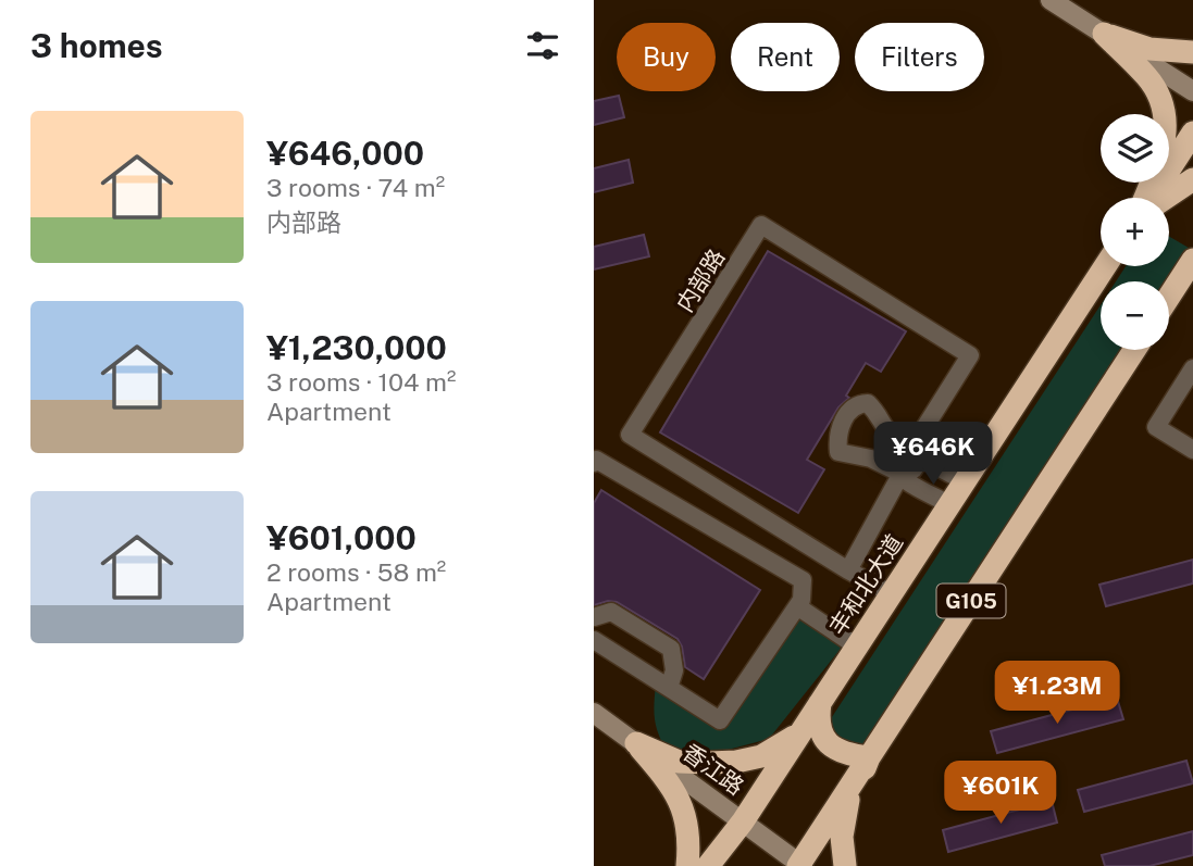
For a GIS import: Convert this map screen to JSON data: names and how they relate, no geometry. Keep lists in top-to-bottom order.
{
  "streets": {
    "highway": ["丰和北大道", "G105"],
    "main road": ["香江路"],
    "street": ["内部路"]
  },
  "crossings": [
    ["内部路", "丰和北大道"],
    ["丰和北大道", "香江路"],
    ["G105", "香江路"]
  ],
  "page": {
    "heading": "3 homes",
    "chip": ["Buy", "Rent", "Filters"],
    "list": [
      {
        "name": "¥646,000",
        "note": "3 rooms · 74 m² · 内部路"
      },
      {
        "name": "¥1,230,000",
        "note": "3 rooms · 104 m² · Apartment"
      },
      {
        "name": "¥601,000",
        "note": "2 rooms · 58 m² · Apartment"
      }
    ],
    "map_buttons": ["+", "−"],
    "price": ["¥646K", "¥1.23M", "¥601K"]
  }
}
